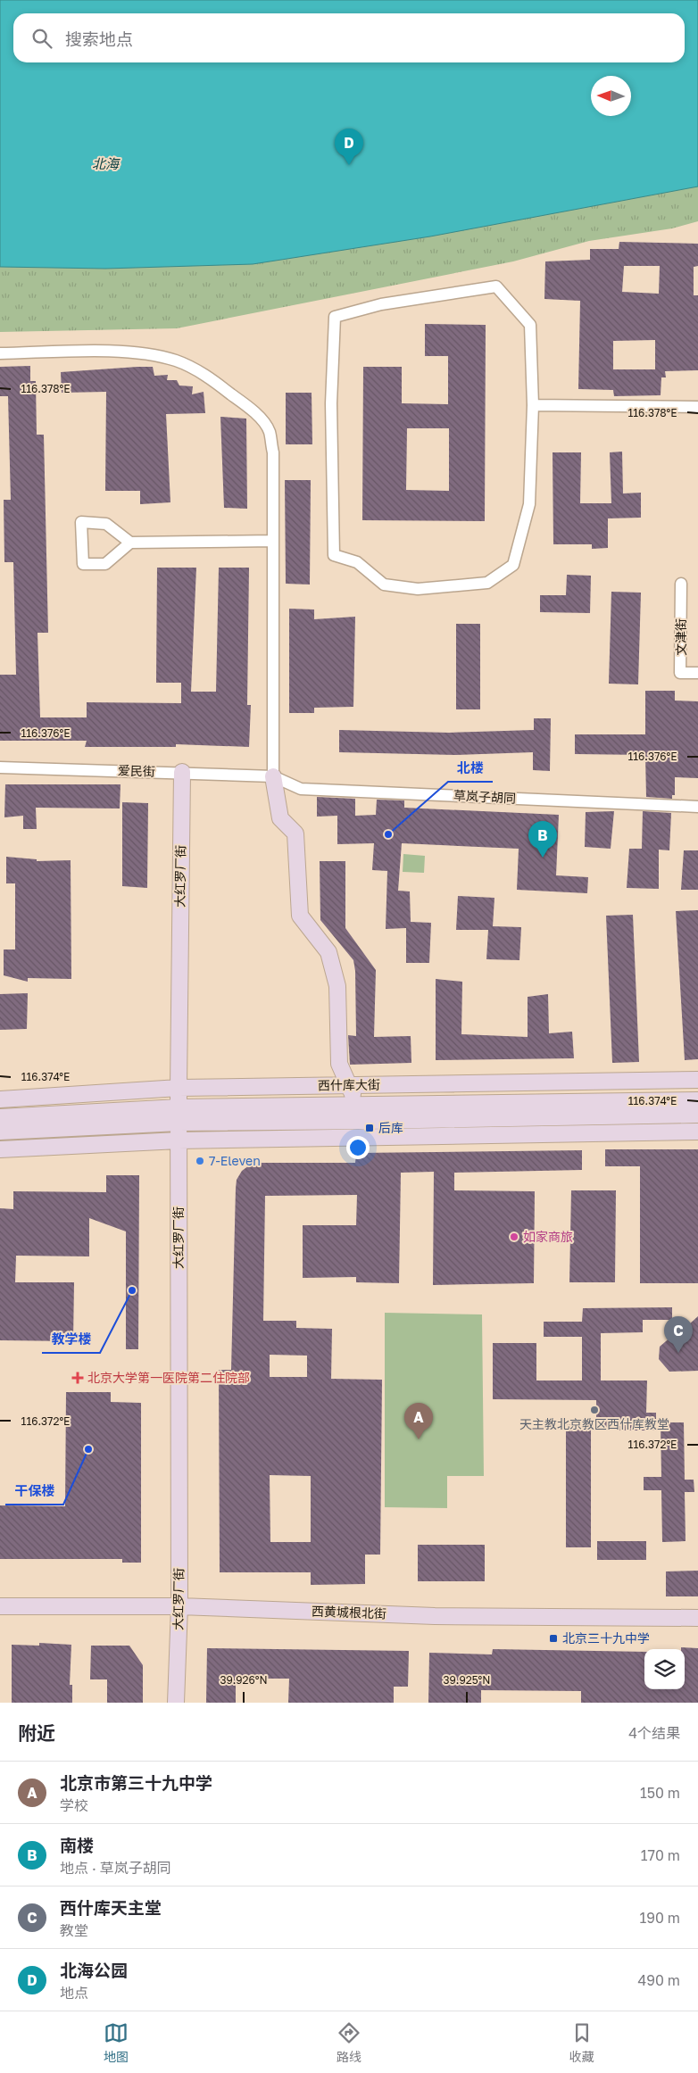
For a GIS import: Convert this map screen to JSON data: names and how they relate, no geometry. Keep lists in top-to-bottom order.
{
  "streets": {
    "street": [
      "文津街",
      "爱民街",
      "草岚子胡同",
      "大红罗厂街",
      "西什库大街",
      "西黄城根北街"
    ]
  },
  "crossings": [
    ["爱民街", "草岚子胡同"],
    ["爱民街", "大红罗厂街"],
    ["大红罗厂街", "西什库大街"],
    ["大红罗厂街", "西黄城根北街"]
  ],
  "water": ["北海"],
  "places": {
    "other": [
      "北楼",
      "7-Eleven",
      "如家商旅",
      "教学楼",
      "天主教北京教区西什库教堂",
      "干保楼"
    ],
    "transit": ["后库", "北京三十九中学"],
    "health": ["北京大学第一医院第二住院部"]
  },
  "north": "left",
  "page": {
    "search": "搜索地点",
    "pins": [
      "D",
      "B",
      "C",
      "A"
    ],
    "heading": ["附近", "4个结果"],
    "list": [
      {
        "mark": "A",
        "name": "北京市第三十九中学",
        "note": "学校",
        "value": "150 m"
      },
      {
        "mark": "B",
        "name": "南楼",
        "note": "地点 · 草岚子胡同",
        "value": "170 m"
      },
      {
        "mark": "C",
        "name": "西什库天主堂",
        "note": "教堂",
        "value": "190 m"
      },
      {
        "mark": "D",
        "name": "北海公园",
        "note": "地点",
        "value": "490 m"
      }
    ],
    "nav": ["地图", "路线", "收藏"]
  },
  "coordinates": [
    "116.378°E",
    "116.376°E",
    "116.374°E",
    "116.372°E",
    "39.926°N",
    "39.925°N"
  ]
}
